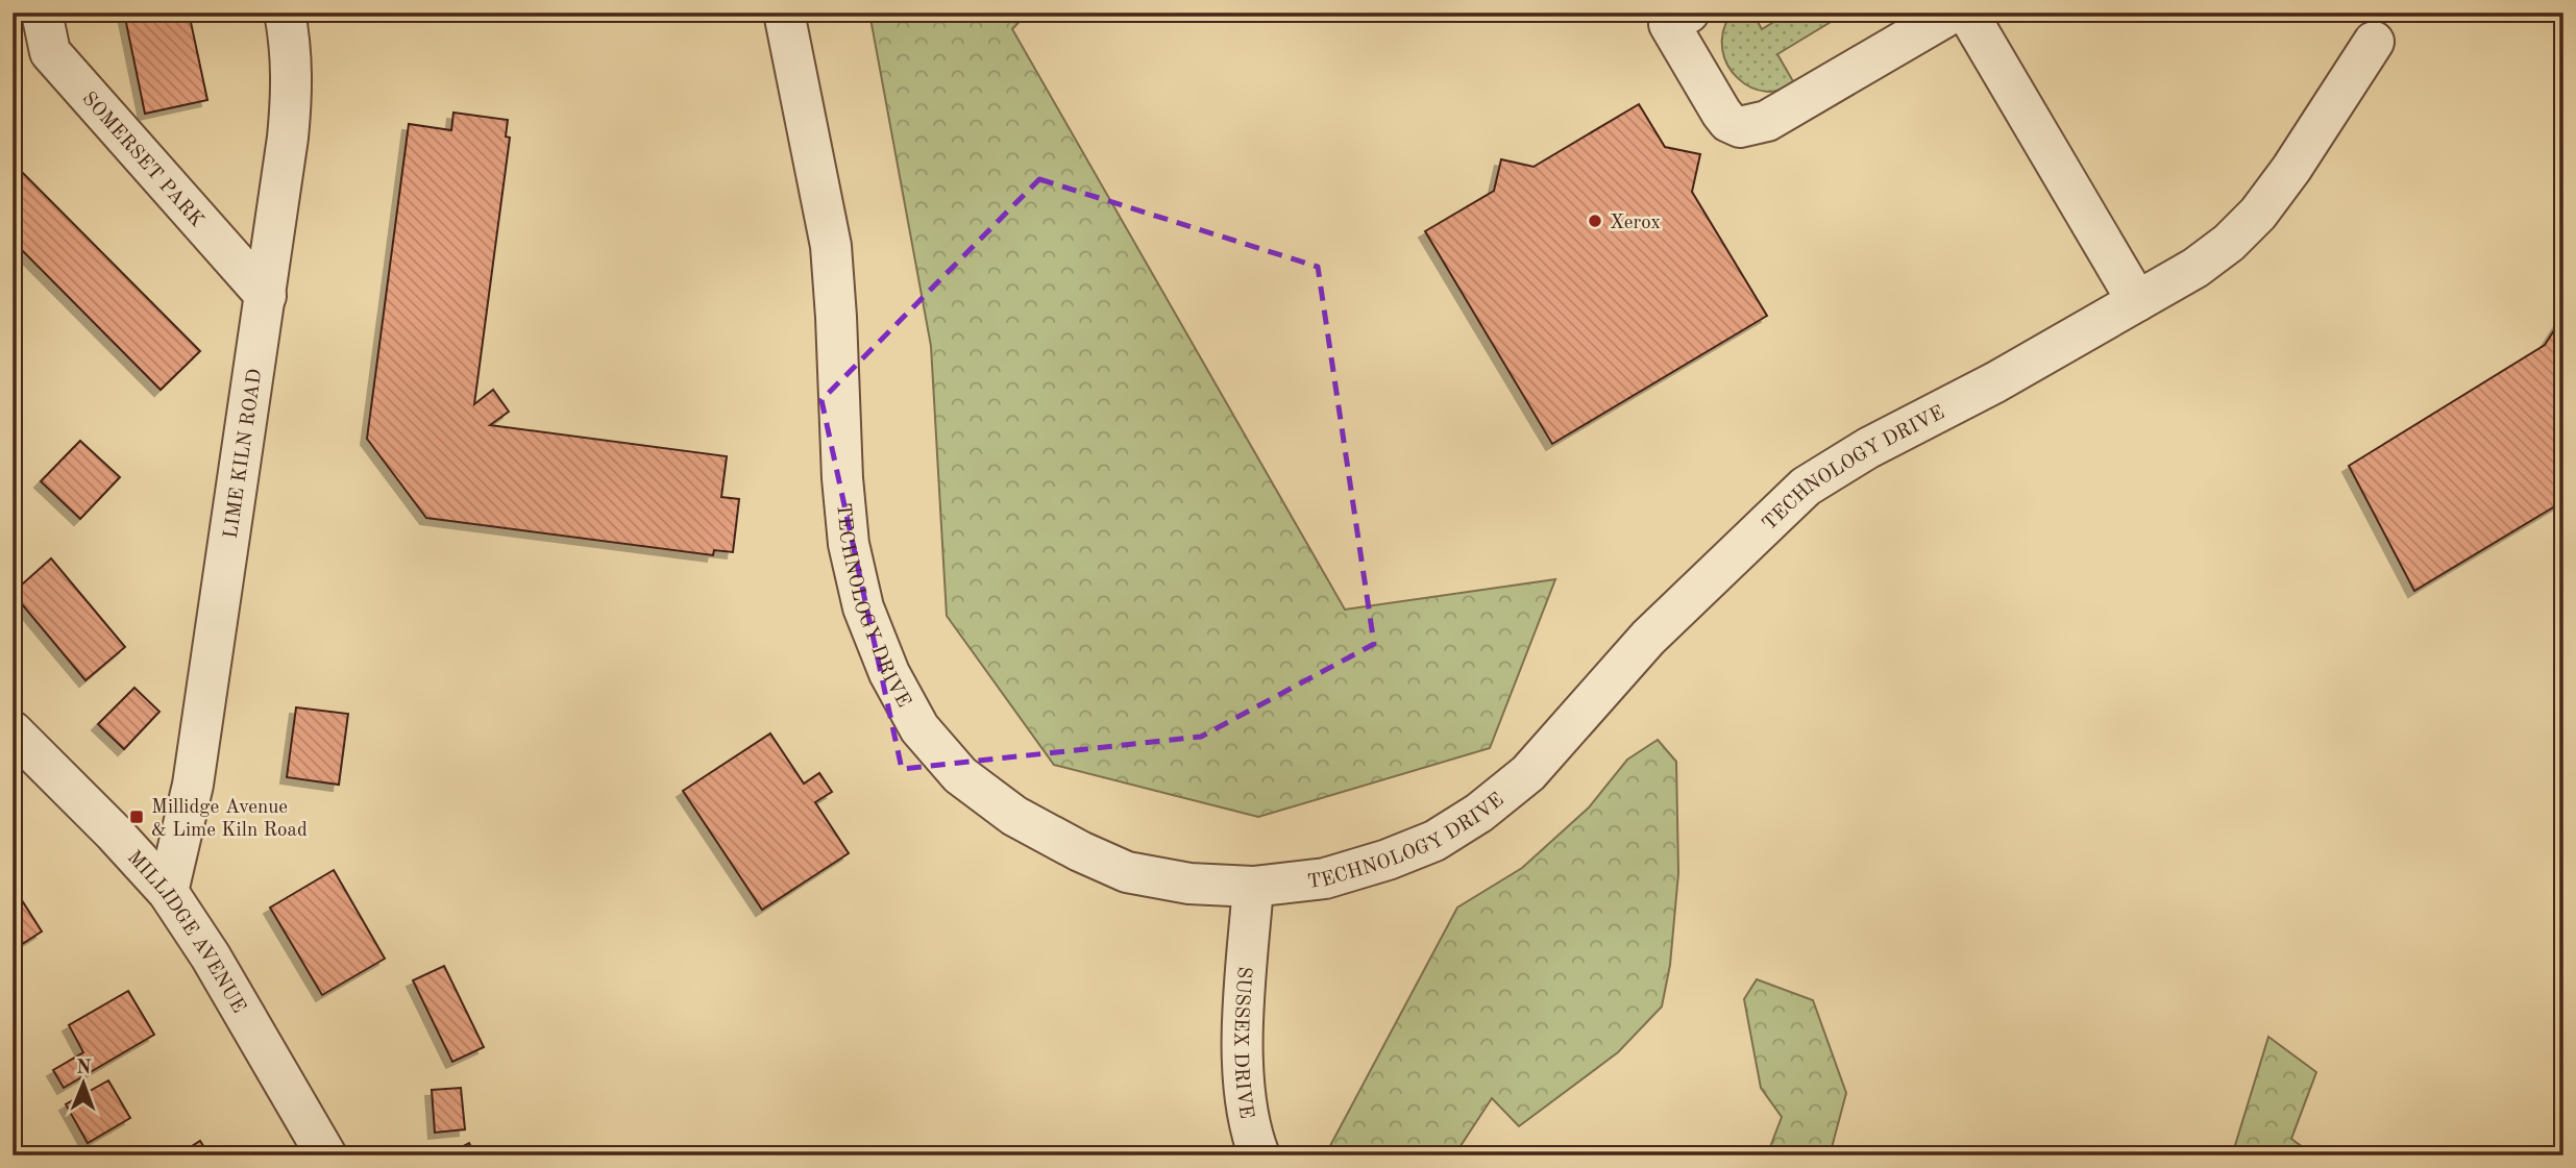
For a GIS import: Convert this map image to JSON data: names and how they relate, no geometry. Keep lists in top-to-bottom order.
{
  "streets": {
    "street": [
      "SOMERSET PARK",
      "LIME KILN ROAD",
      "TECHNOLOGY DRIVE",
      "MILLIDGE AVENUE",
      "SUSSEX DRIVE"
    ]
  },
  "crossings": [
    ["SOMERSET PARK", "LIME KILN ROAD"],
    ["LIME KILN ROAD", "MILLIDGE AVENUE"],
    ["TECHNOLOGY DRIVE", "SUSSEX DRIVE"]
  ],
  "places": {
    "other": ["Xerox"],
    "transit": ["Millidge Avenue & Lime Kiln Road"]
  },
  "north": "top"
}
